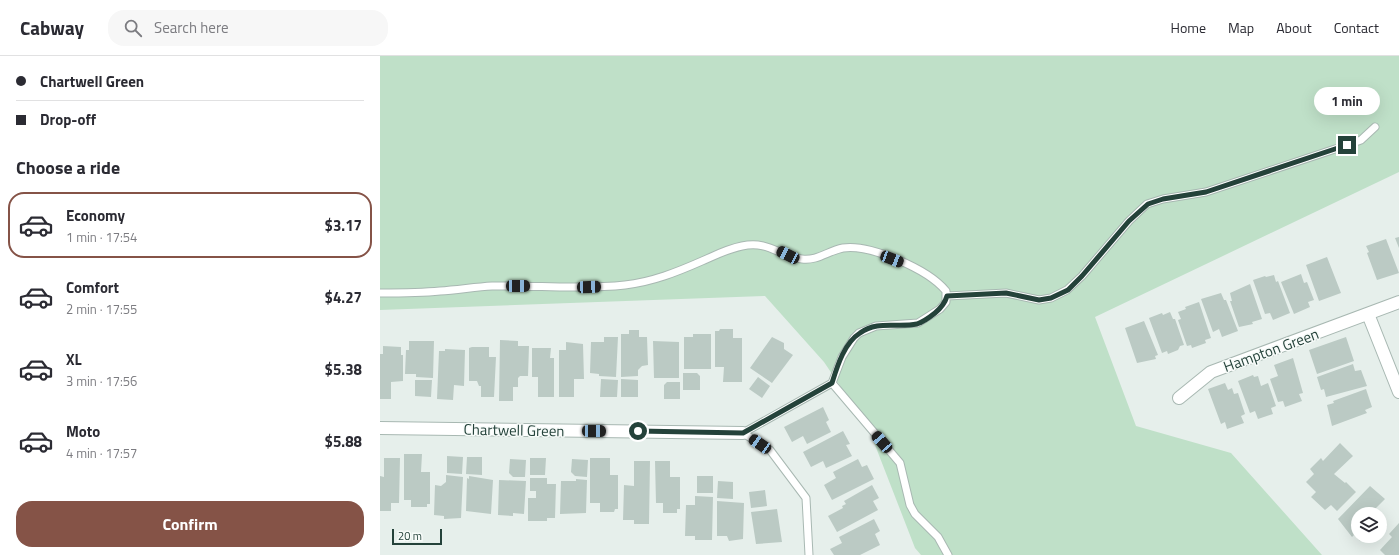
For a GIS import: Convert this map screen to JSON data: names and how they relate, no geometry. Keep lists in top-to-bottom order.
{
  "streets": {
    "street": ["Hampton Green", "Chartwell Green"]
  },
  "scale_bar": "20 m",
  "page": {
    "header": "Cabway",
    "search": "Search here",
    "nav": [
      "Home",
      "Map",
      "About",
      "Contact"
    ],
    "banner": ["Chartwell Green", "Drop-off"],
    "bubble": "1 min",
    "heading": "Choose a ride",
    "list": [
      {
        "name": "Economy",
        "note": "1 min · 17:54",
        "value": "$3.17"
      },
      {
        "name": "Comfort",
        "note": "2 min · 17:55",
        "value": "$4.27"
      },
      {
        "name": "XL",
        "note": "3 min · 17:56",
        "value": "$5.38"
      },
      {
        "name": "Moto",
        "note": "4 min · 17:57",
        "value": "$5.88"
      }
    ],
    "buttons": "Confirm",
    "scale": "20 m"
  }
}
